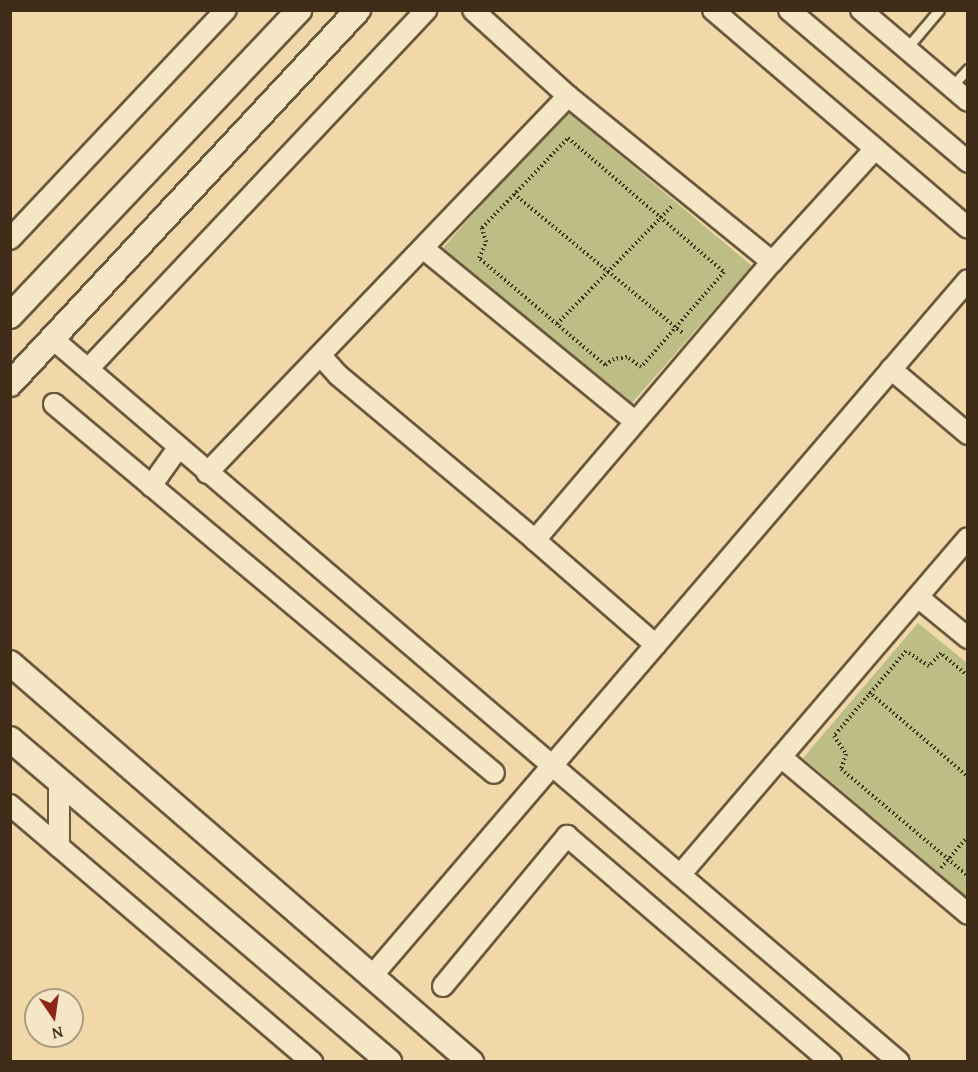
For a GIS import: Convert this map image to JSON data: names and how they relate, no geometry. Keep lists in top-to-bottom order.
{
  "north": "bottom"
}
